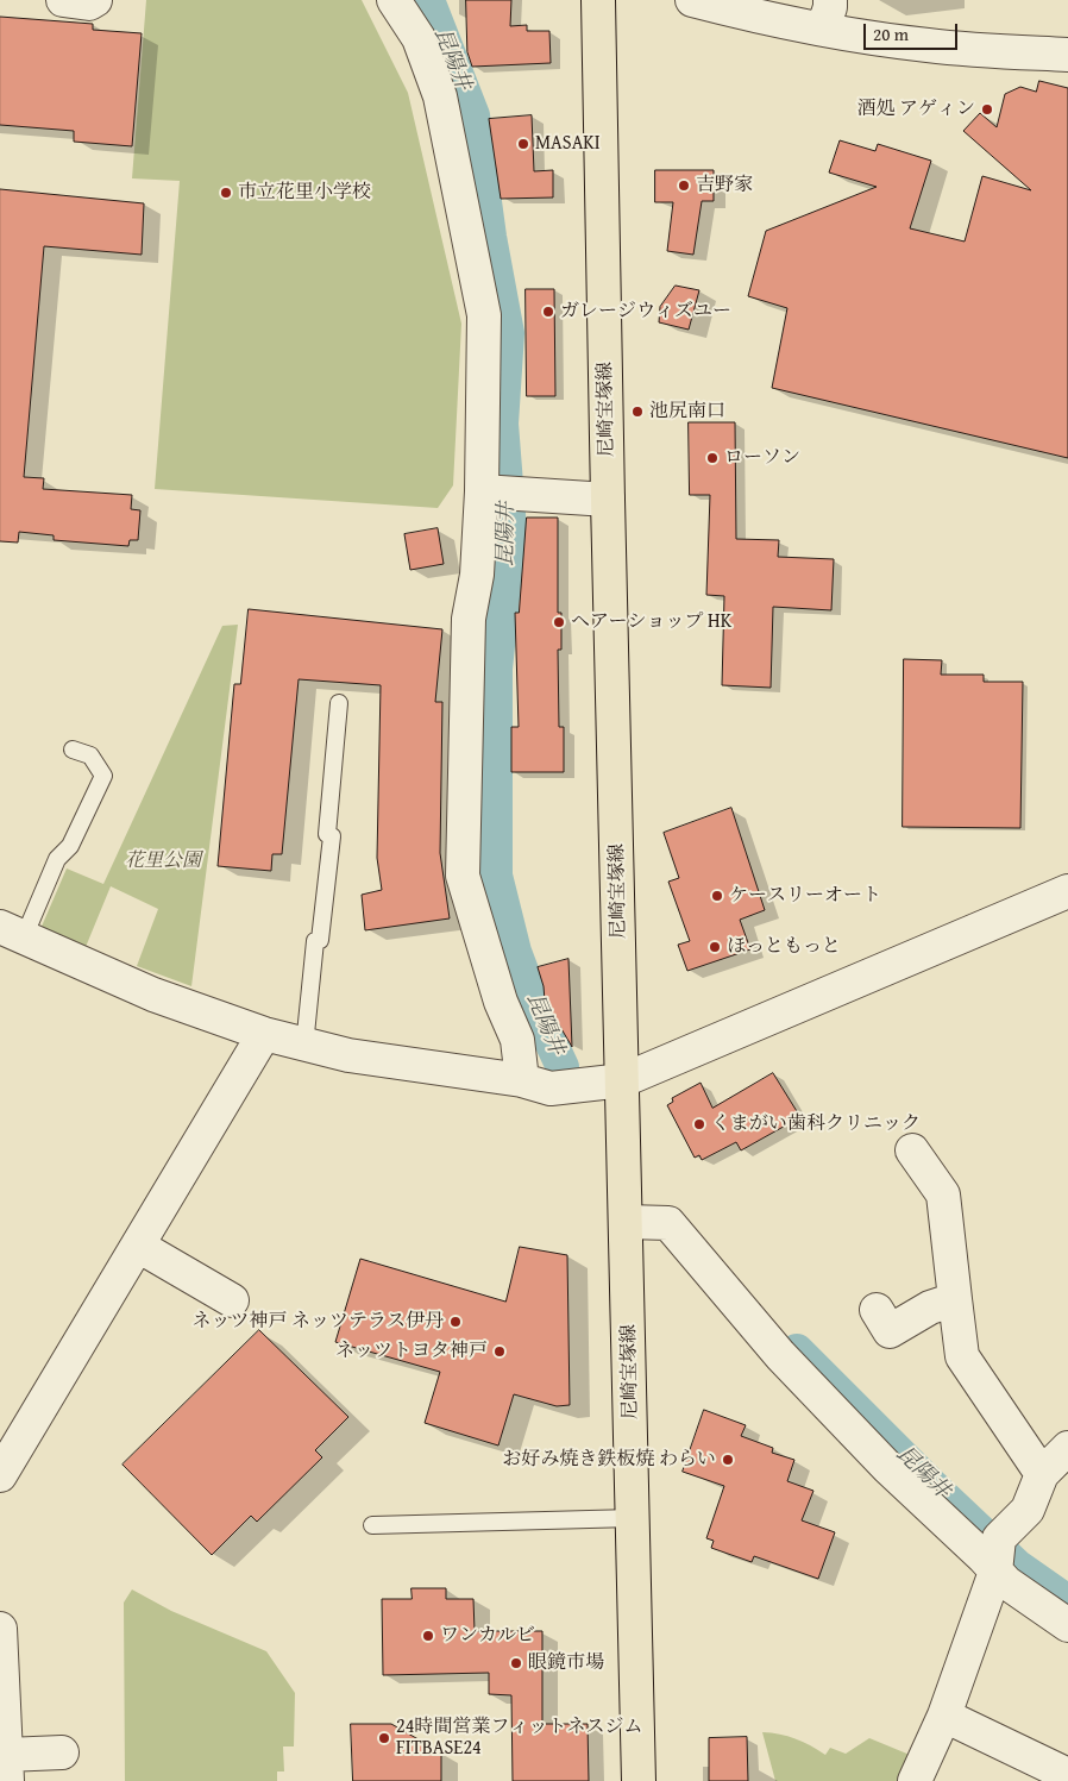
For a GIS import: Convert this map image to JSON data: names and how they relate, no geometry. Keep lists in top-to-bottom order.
{
  "streets": {
    "main road": ["尼崎宝塚線"]
  },
  "water": ["昆陽井"],
  "parks": ["花里公園"],
  "places": [
    "酒処 アゲィン",
    "MASAKI",
    "吉野家",
    "市立花里小学校",
    "ガレージウィズユー",
    "池尻南口",
    "ローソン",
    "ヘアーショップ HK",
    "ケースリーオート",
    "ほっともっと",
    "くまがい歯科クリニック",
    "ネッツ神戸 ネッツテラス伊丹",
    "ネッツトヨタ神戸",
    "お好み焼き鉄板焼 わらい",
    "ワンカルビ",
    "眼鏡市場",
    "24時間営業フィットネスジム FITBASE24"
  ],
  "scale_bar": "20 m"
}
